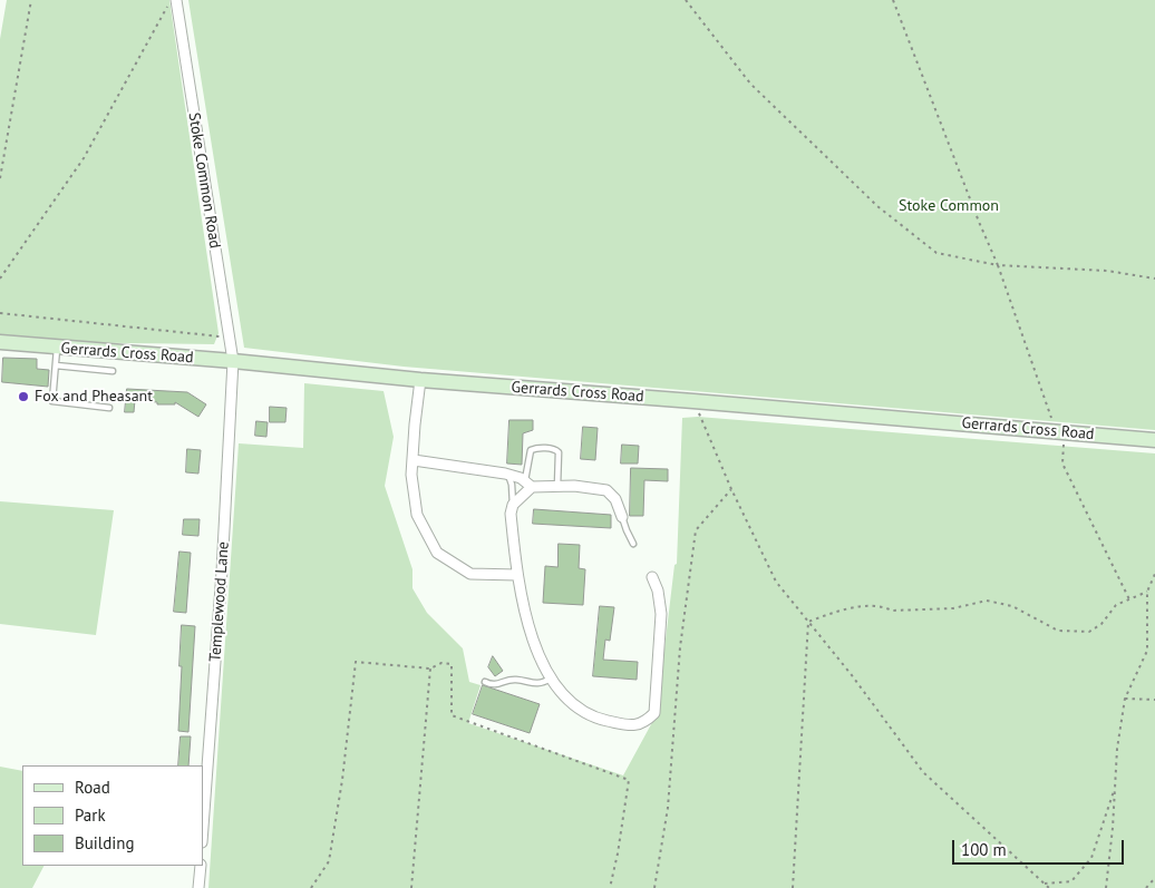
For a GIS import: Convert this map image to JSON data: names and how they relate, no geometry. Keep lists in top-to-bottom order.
{
  "streets": {
    "main road": ["Gerrards Cross Road"],
    "street": ["Stoke Common Road", "Templewood Lane"]
  },
  "crossings": [
    ["Stoke Common Road", "Gerrards Cross Road"],
    ["Stoke Common Road", "Templewood Lane"],
    ["Gerrards Cross Road", "Templewood Lane"]
  ],
  "parks": ["Stoke Common"],
  "places": ["Fox and Pheasant"],
  "legend": ["Road", "Park", "Building"],
  "scale_bar": "100 m"
}
